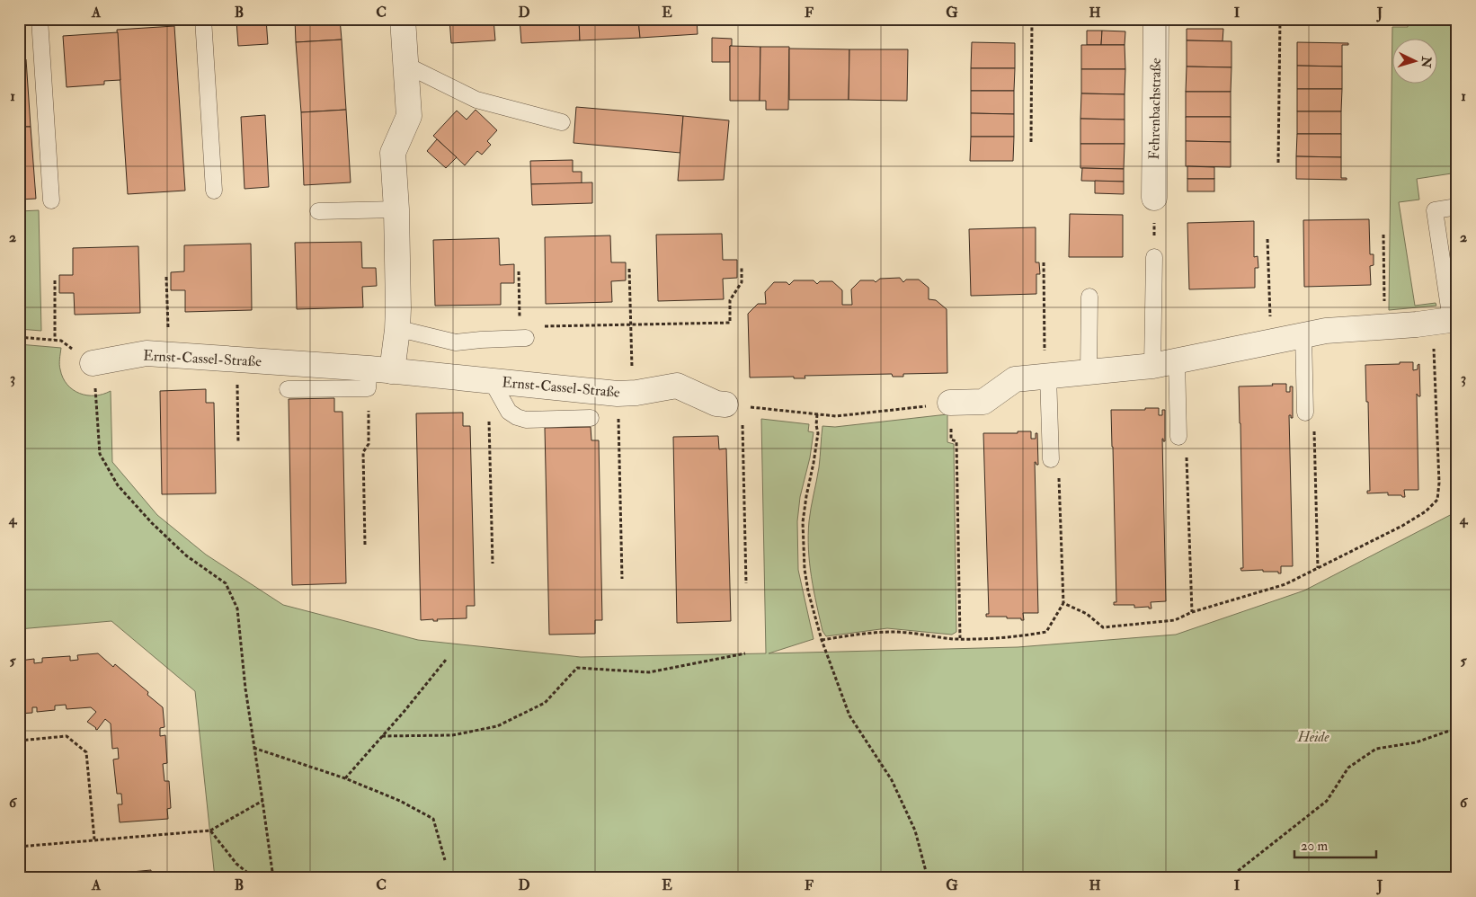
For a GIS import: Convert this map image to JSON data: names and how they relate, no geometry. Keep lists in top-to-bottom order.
{
  "streets": {
    "street": ["Fehrenbachstraße", "Ernst-Cassel-Straße"]
  },
  "parks": ["Heide"],
  "scale_bar": "20 m",
  "north": "right",
  "grid": {
    "columns": [
      "A",
      "B",
      "C",
      "D",
      "E",
      "F",
      "G",
      "H",
      "I",
      "J"
    ],
    "rows": [
      "1",
      "2",
      "3",
      "4",
      "5",
      "6"
    ]
  }
}
